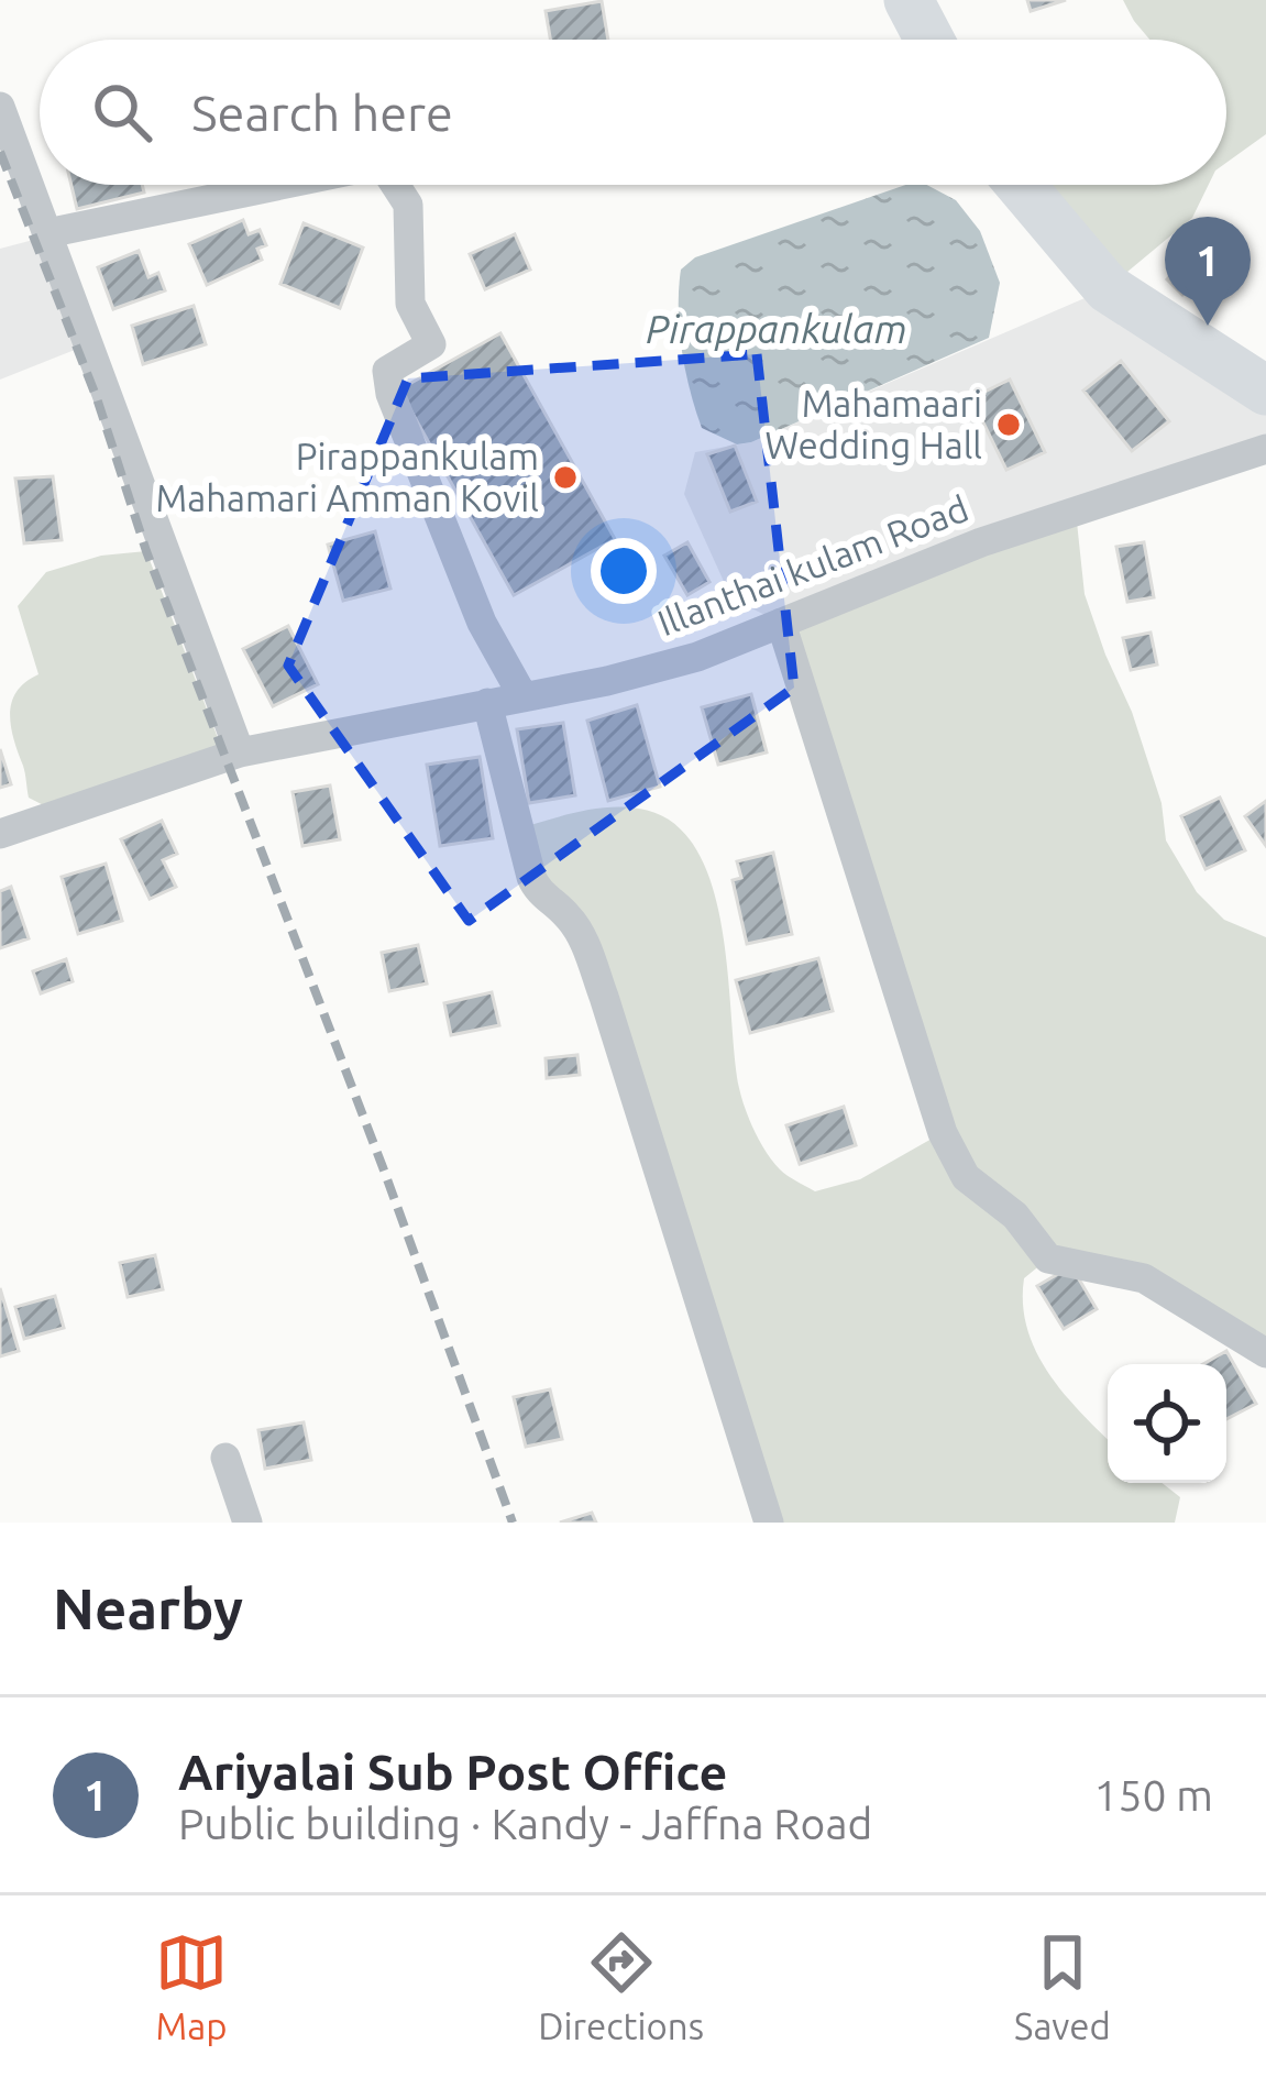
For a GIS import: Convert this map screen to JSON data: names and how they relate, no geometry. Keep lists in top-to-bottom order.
{
  "streets": {
    "street": ["Illanthai kulam Road"]
  },
  "water": ["Pirappankulam"],
  "places": ["Mahamaari Wedding Hall", "Pirappankulam Mahamari Amman Kovil"],
  "page": {
    "search": "Search here",
    "pins": "1",
    "heading": "Nearby",
    "list": [
      {
        "mark": "1",
        "name": "Ariyalai Sub Post Office",
        "note": "Public building · Kandy - Jaffna Road",
        "value": "150 m"
      }
    ],
    "nav": ["Map", "Directions", "Saved"]
  }
}
